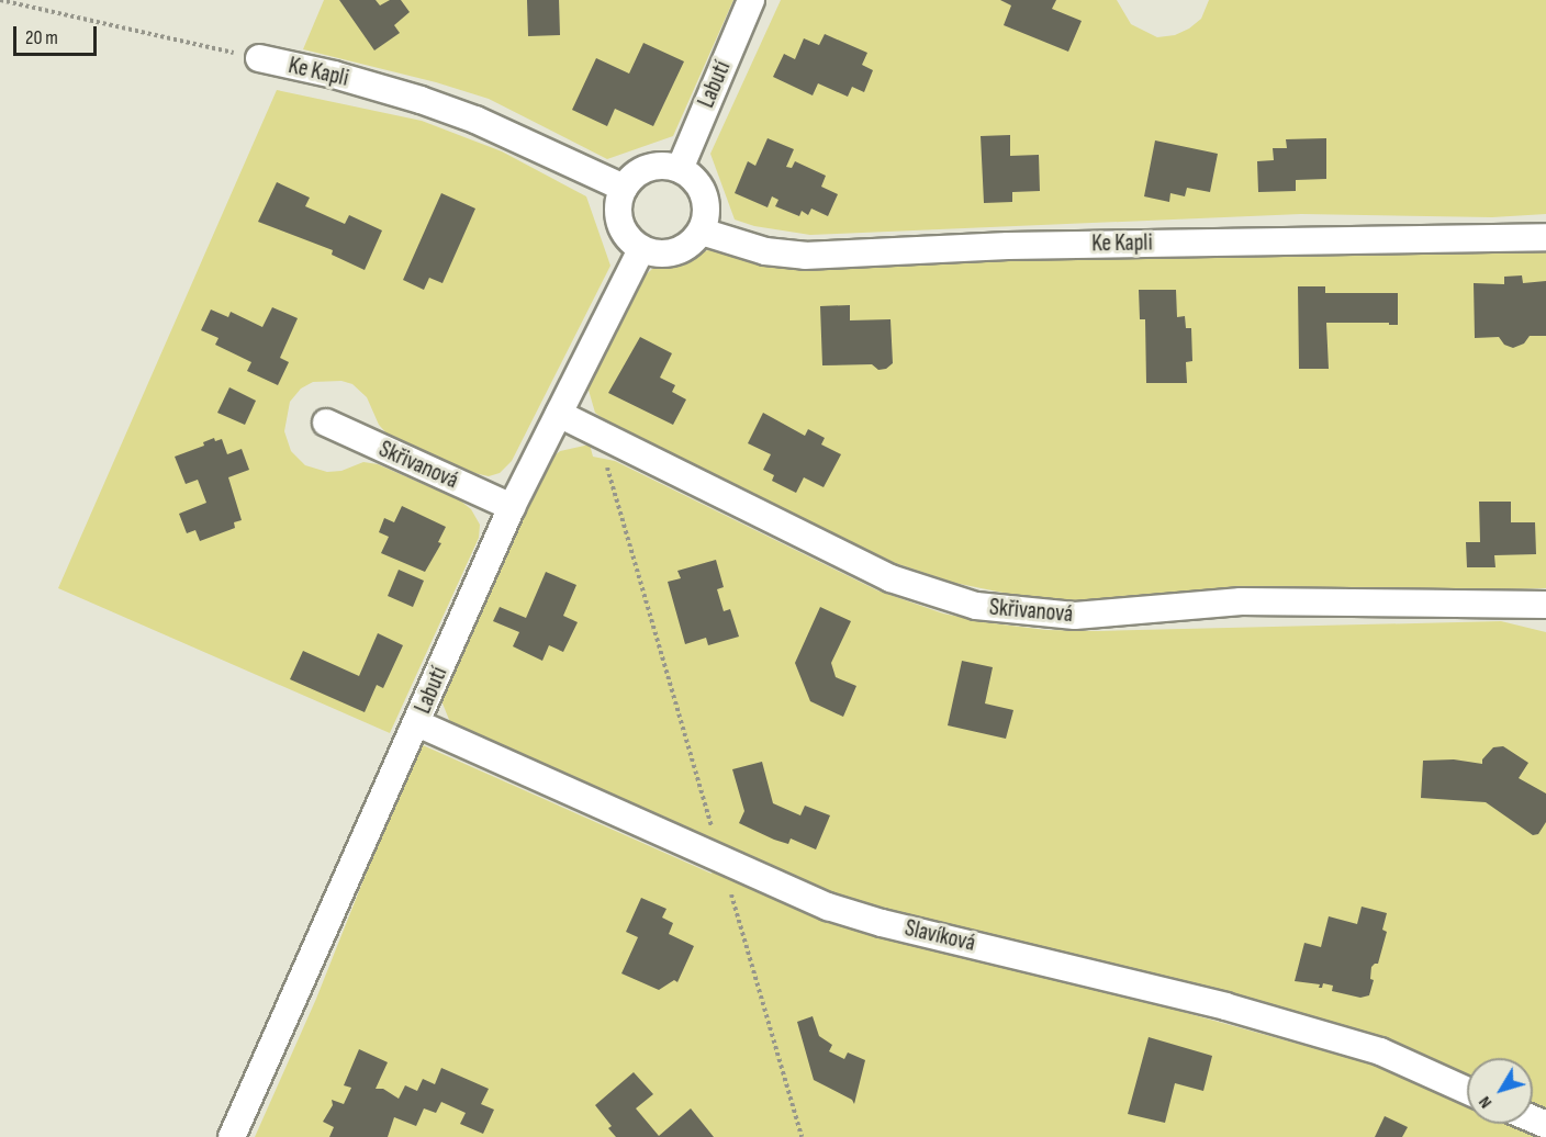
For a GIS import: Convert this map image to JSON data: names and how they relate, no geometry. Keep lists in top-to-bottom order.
{
  "streets": {
    "street": [
      "Ke Kapli",
      "Labutí",
      "Skřivanová",
      "Slavíková"
    ]
  },
  "crossings": [
    ["Ke Kapli", "Labutí"],
    ["Labutí", "Skřivanová"],
    ["Labutí", "Slavíková"]
  ],
  "scale_bar": "20 m",
  "north": "bottom left"
}
